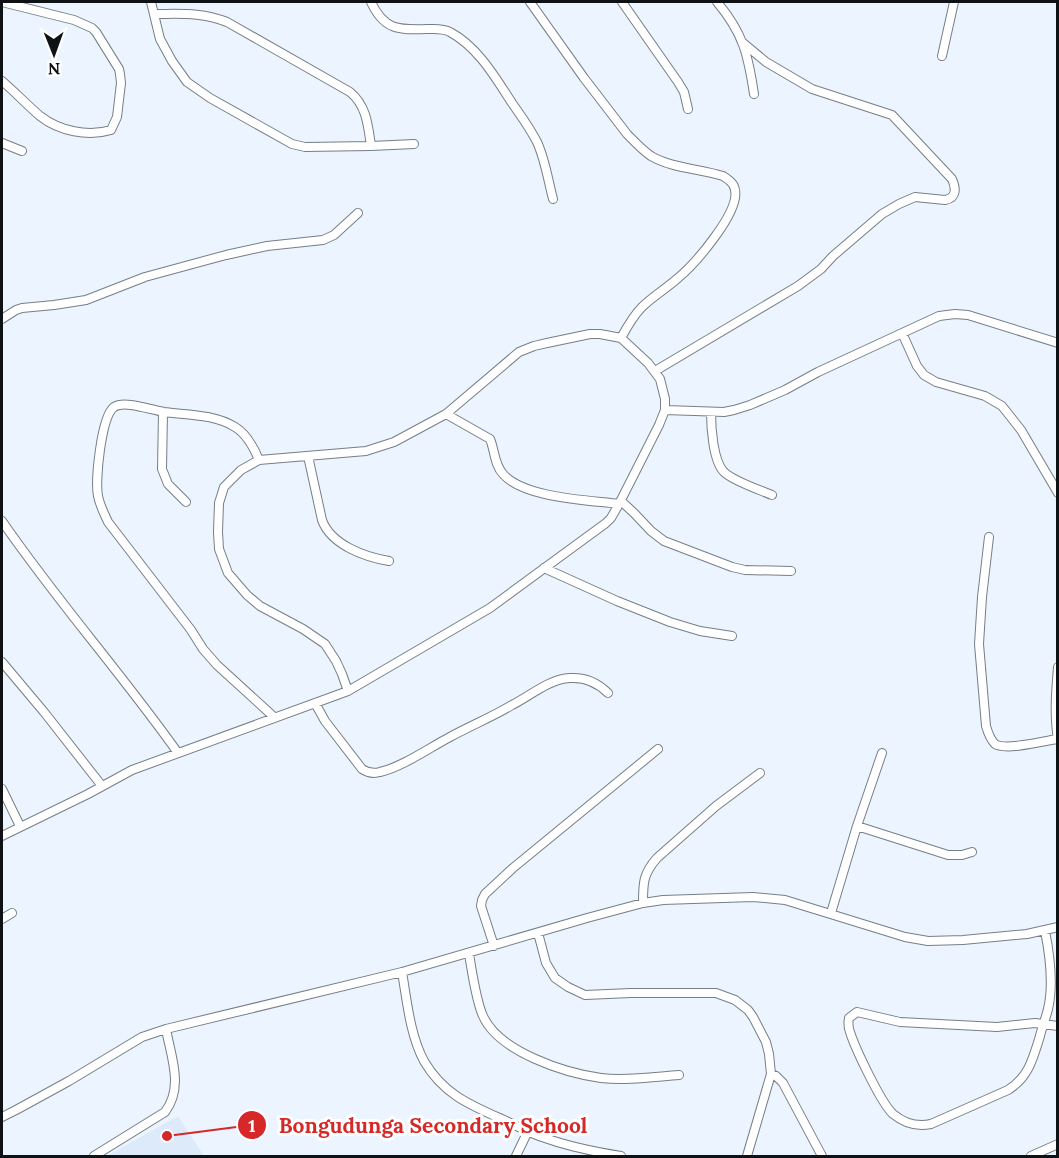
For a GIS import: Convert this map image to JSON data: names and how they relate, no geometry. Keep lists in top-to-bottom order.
{
  "places": ["Bongudunga Secondary School"],
  "north": "bottom"
}
